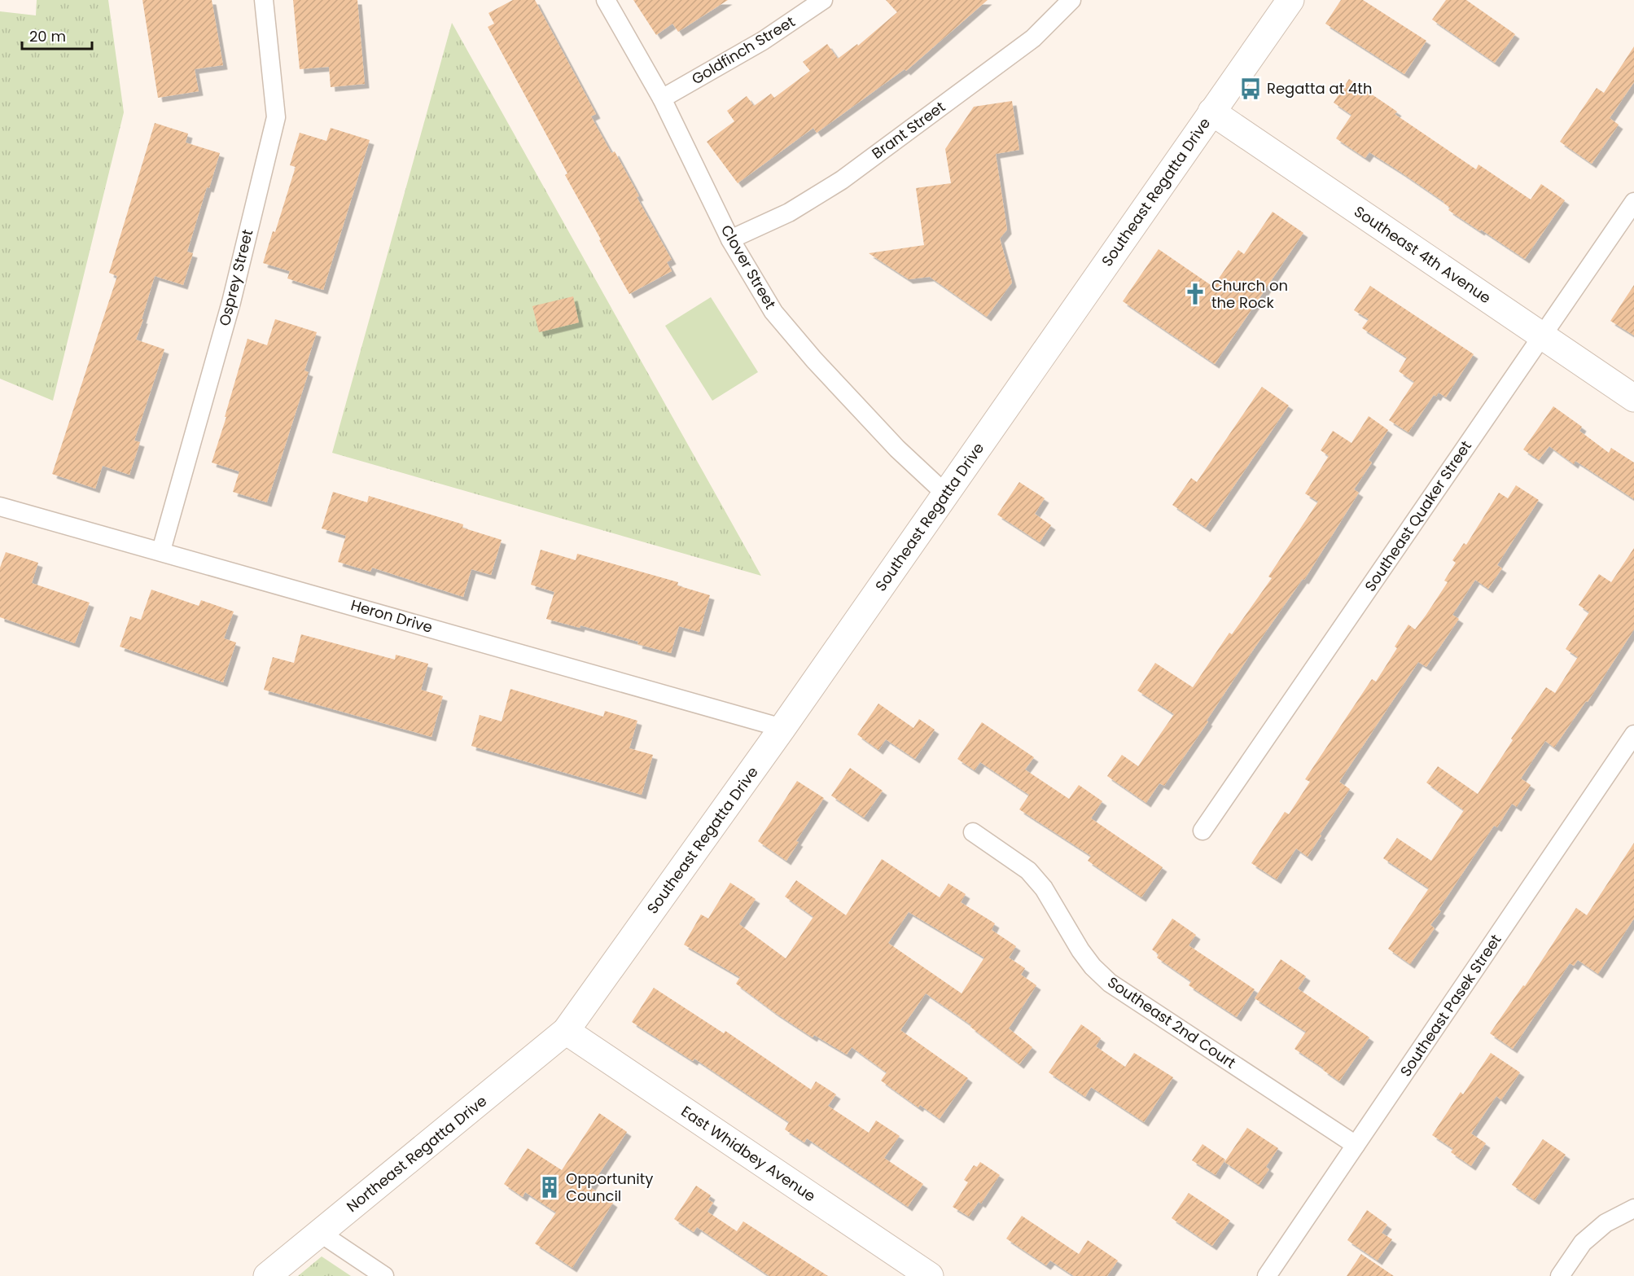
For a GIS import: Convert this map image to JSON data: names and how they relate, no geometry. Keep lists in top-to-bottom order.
{
  "streets": {
    "main road": [
      "Southeast Regatta Drive",
      "Southeast 4th Avenue",
      "Northeast Regatta Drive",
      "East Whidbey Avenue"
    ],
    "street": [
      "Goldfinch Street",
      "Brant Street",
      "Clover Street",
      "Osprey Street",
      "Southeast Quaker Street",
      "Heron Drive",
      "Southeast Pasek Street",
      "Southeast 2nd Court"
    ]
  },
  "crossings": [
    ["Goldfinch Street", "Clover Street"],
    ["Brant Street", "Clover Street"],
    ["Southeast Regatta Drive", "Southeast 4th Avenue"],
    ["Southeast Regatta Drive", "Clover Street"],
    ["Southeast Regatta Drive", "Heron Drive"],
    ["Southeast Regatta Drive", "Northeast Regatta Drive"],
    ["Southeast Regatta Drive", "East Whidbey Avenue"],
    ["Southeast 4th Avenue", "Southeast Quaker Street"],
    ["Osprey Street", "Heron Drive"],
    ["Southeast Pasek Street", "Southeast 2nd Court"],
    ["Northeast Regatta Drive", "East Whidbey Avenue"]
  ],
  "places": {
    "bus stop": ["Regatta at 4th"],
    "church": ["Church on the Rock"],
    "building": ["Opportunity Council"]
  },
  "scale_bar": "20 m"
}
